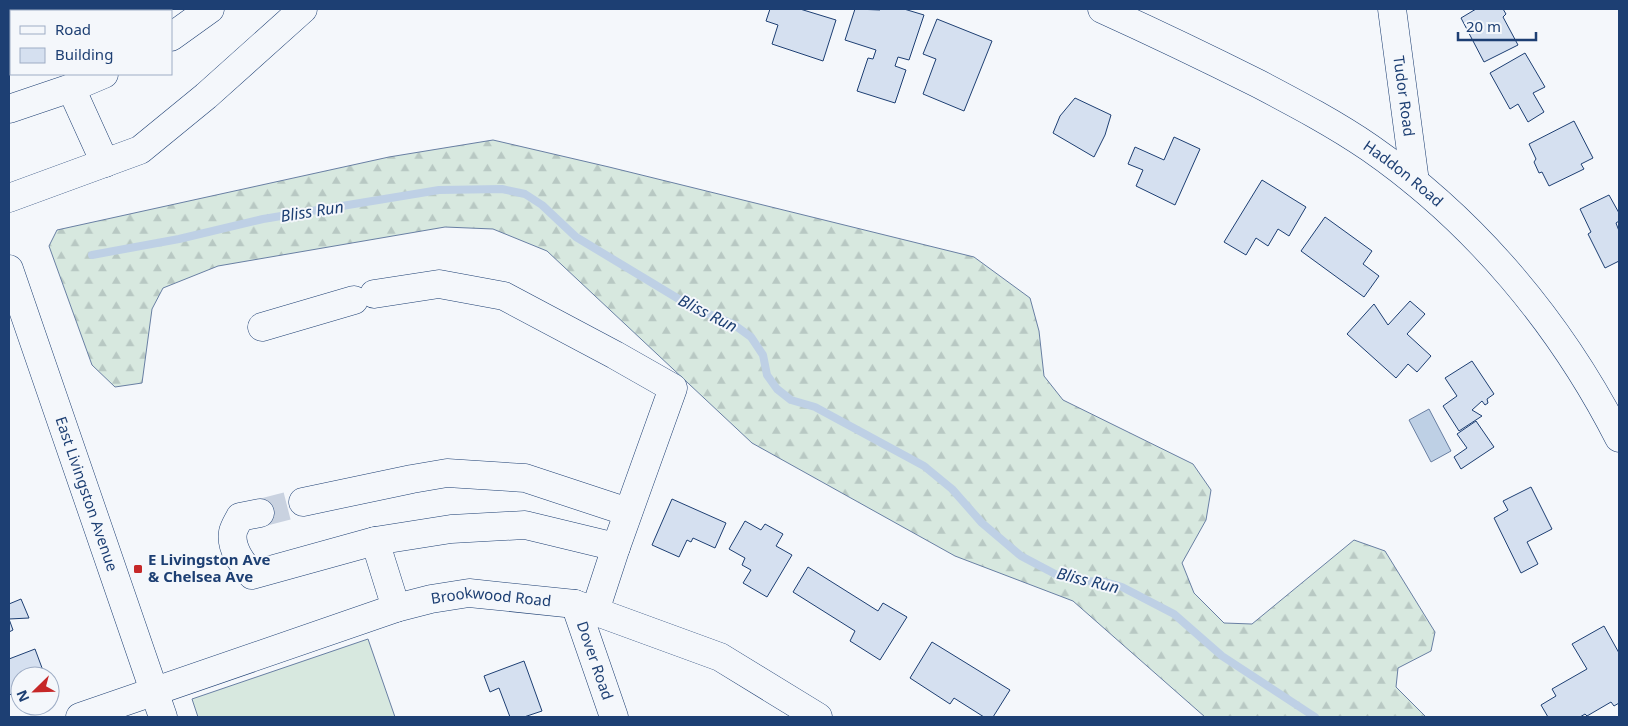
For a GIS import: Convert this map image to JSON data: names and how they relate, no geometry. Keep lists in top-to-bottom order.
{
  "streets": {
    "street": [
      "Tudor Road",
      "Haddon Road",
      "East Livingston Avenue",
      "Brookwood Road",
      "Dover Road"
    ]
  },
  "crossings": [
    ["Tudor Road", "Haddon Road"],
    ["East Livingston Avenue", "Brookwood Road"],
    ["Brookwood Road", "Dover Road"]
  ],
  "water": ["Bliss Run"],
  "places": {
    "transit": ["E Livingston Ave & Chelsea Ave"]
  },
  "legend": ["Road", "Building"],
  "scale_bar": "20 m",
  "north": "bottom left"
}
